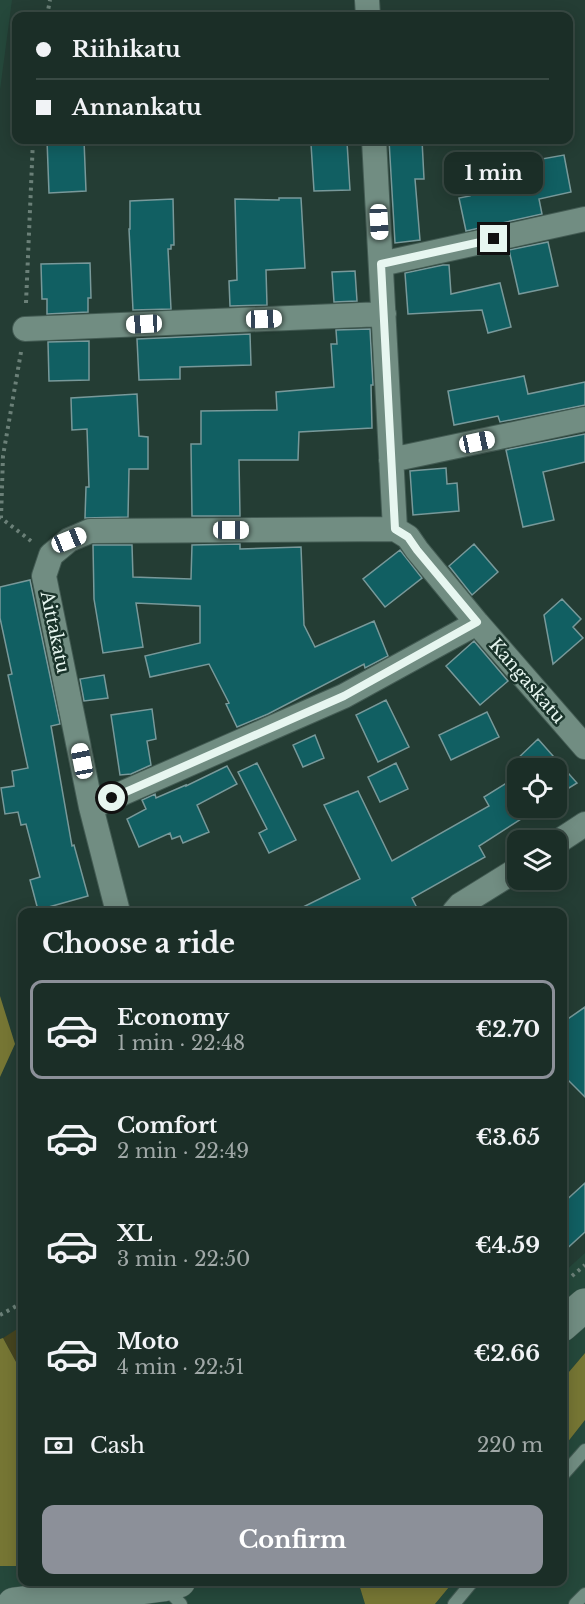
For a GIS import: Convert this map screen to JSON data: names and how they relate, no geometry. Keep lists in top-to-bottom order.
{
  "streets": {
    "street": ["Aittakatu", "Kangaskatu"]
  },
  "page": {
    "banner": ["Riihikatu", "Annankatu"],
    "bubble": "1 min",
    "heading": "Choose a ride",
    "list": [
      {
        "name": "Economy",
        "note": "1 min · 22:48",
        "value": "€2.70"
      },
      {
        "name": "Comfort",
        "note": "2 min · 22:49",
        "value": "€3.65"
      },
      {
        "name": "XL",
        "note": "3 min · 22:50",
        "value": "€4.59"
      },
      {
        "name": "Moto",
        "note": "4 min · 22:51",
        "value": "€2.66"
      }
    ],
    "pay": ["Cash", "220 m"],
    "buttons": "Confirm"
  }
}
